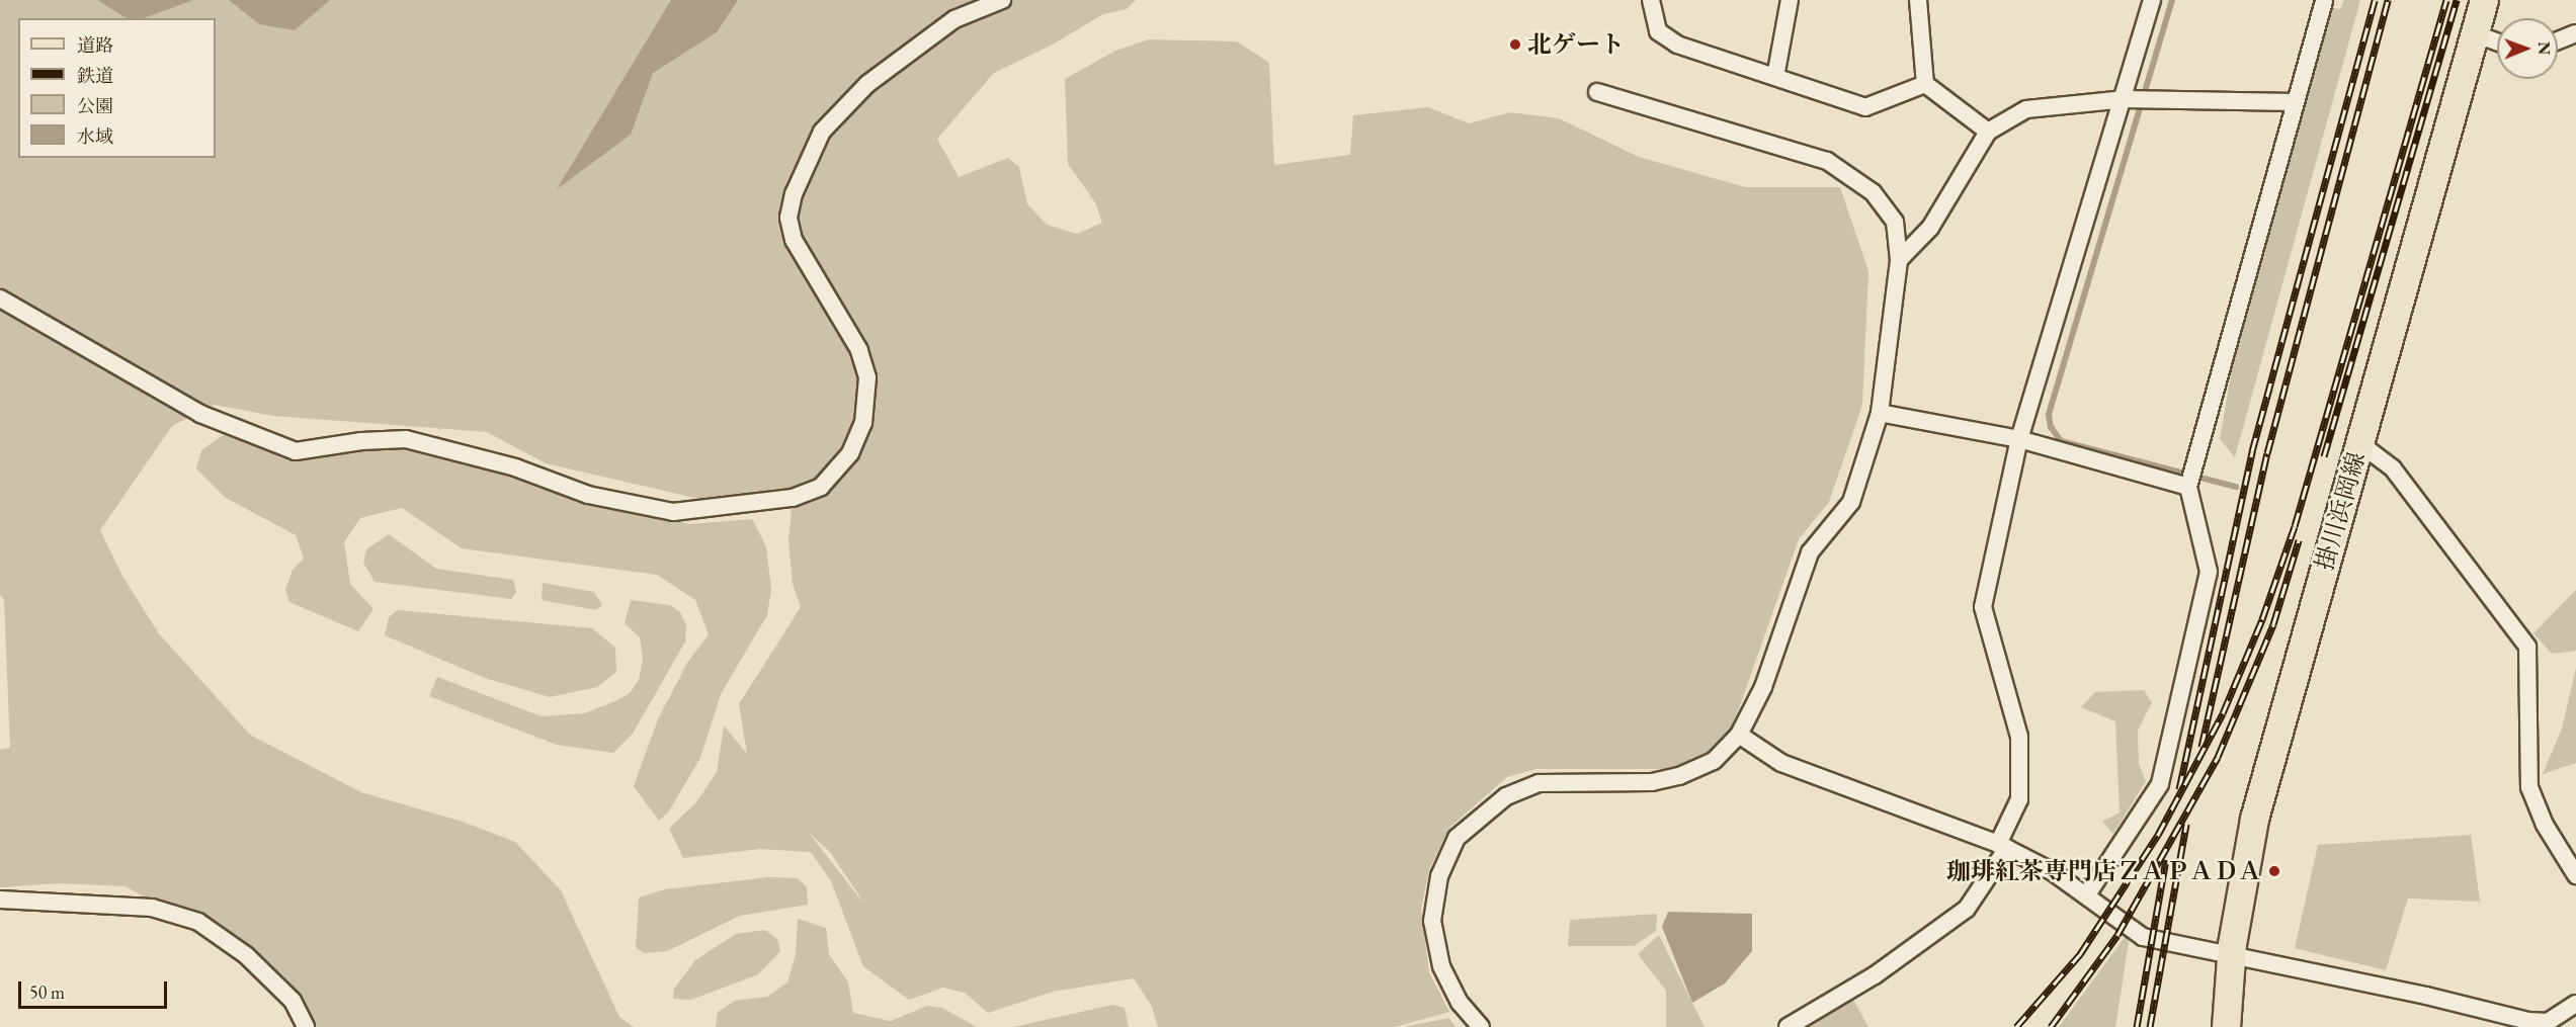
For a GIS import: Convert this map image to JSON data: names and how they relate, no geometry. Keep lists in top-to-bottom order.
{
  "streets": {
    "main road": ["掛川浜岡線"]
  },
  "places": ["北ゲート", "珈琲紅茶専門店ＺＡＰＡＤＡ"],
  "legend": [
    "道路",
    "鉄道",
    "公園",
    "水域"
  ],
  "scale_bar": "50 m",
  "north": "right"
}
